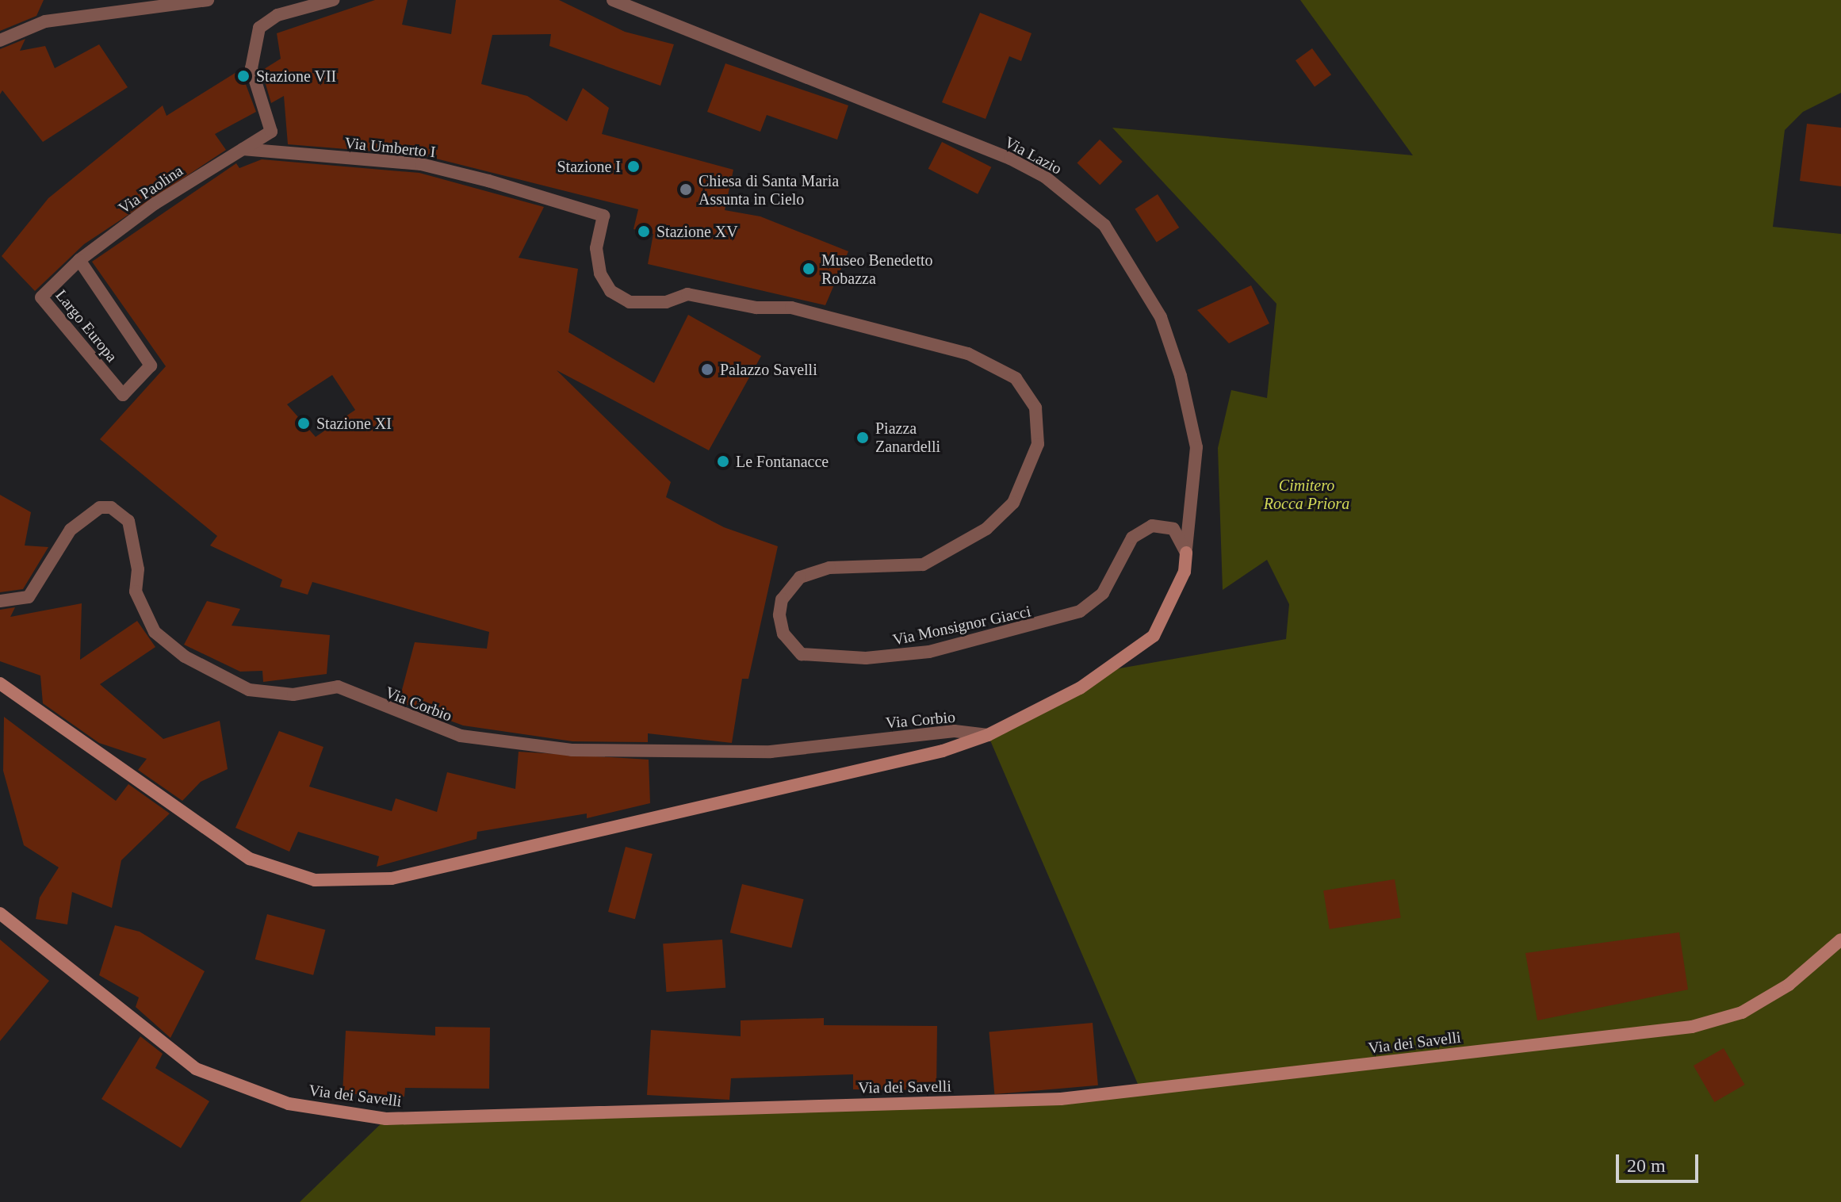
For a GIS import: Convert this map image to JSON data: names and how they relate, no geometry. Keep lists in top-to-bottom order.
{
  "streets": {
    "street": [
      "Via Umberto I",
      "Via Lazio",
      "Via Paolina",
      "Largo Europa",
      "Via Monsignor Giacci",
      "Via Corbio",
      "Via dei Savelli"
    ]
  },
  "crossings": [
    ["Via Umberto I", "Via Paolina"],
    ["Via Umberto I", "Via Monsignor Giacci"],
    ["Via Lazio", "Via Monsignor Giacci"],
    ["Via Paolina", "Largo Europa"]
  ],
  "parks": ["Cimitero Rocca Priora"],
  "places": [
    "Stazione VII",
    "Stazione I",
    "Chiesa di Santa Maria Assunta in Cielo",
    "Stazione XV",
    "Museo Benedetto Robazza",
    "Palazzo Savelli",
    "Stazione XI",
    "Piazza Zanardelli",
    "Le Fontanacce"
  ],
  "scale_bar": "20 m"
}
